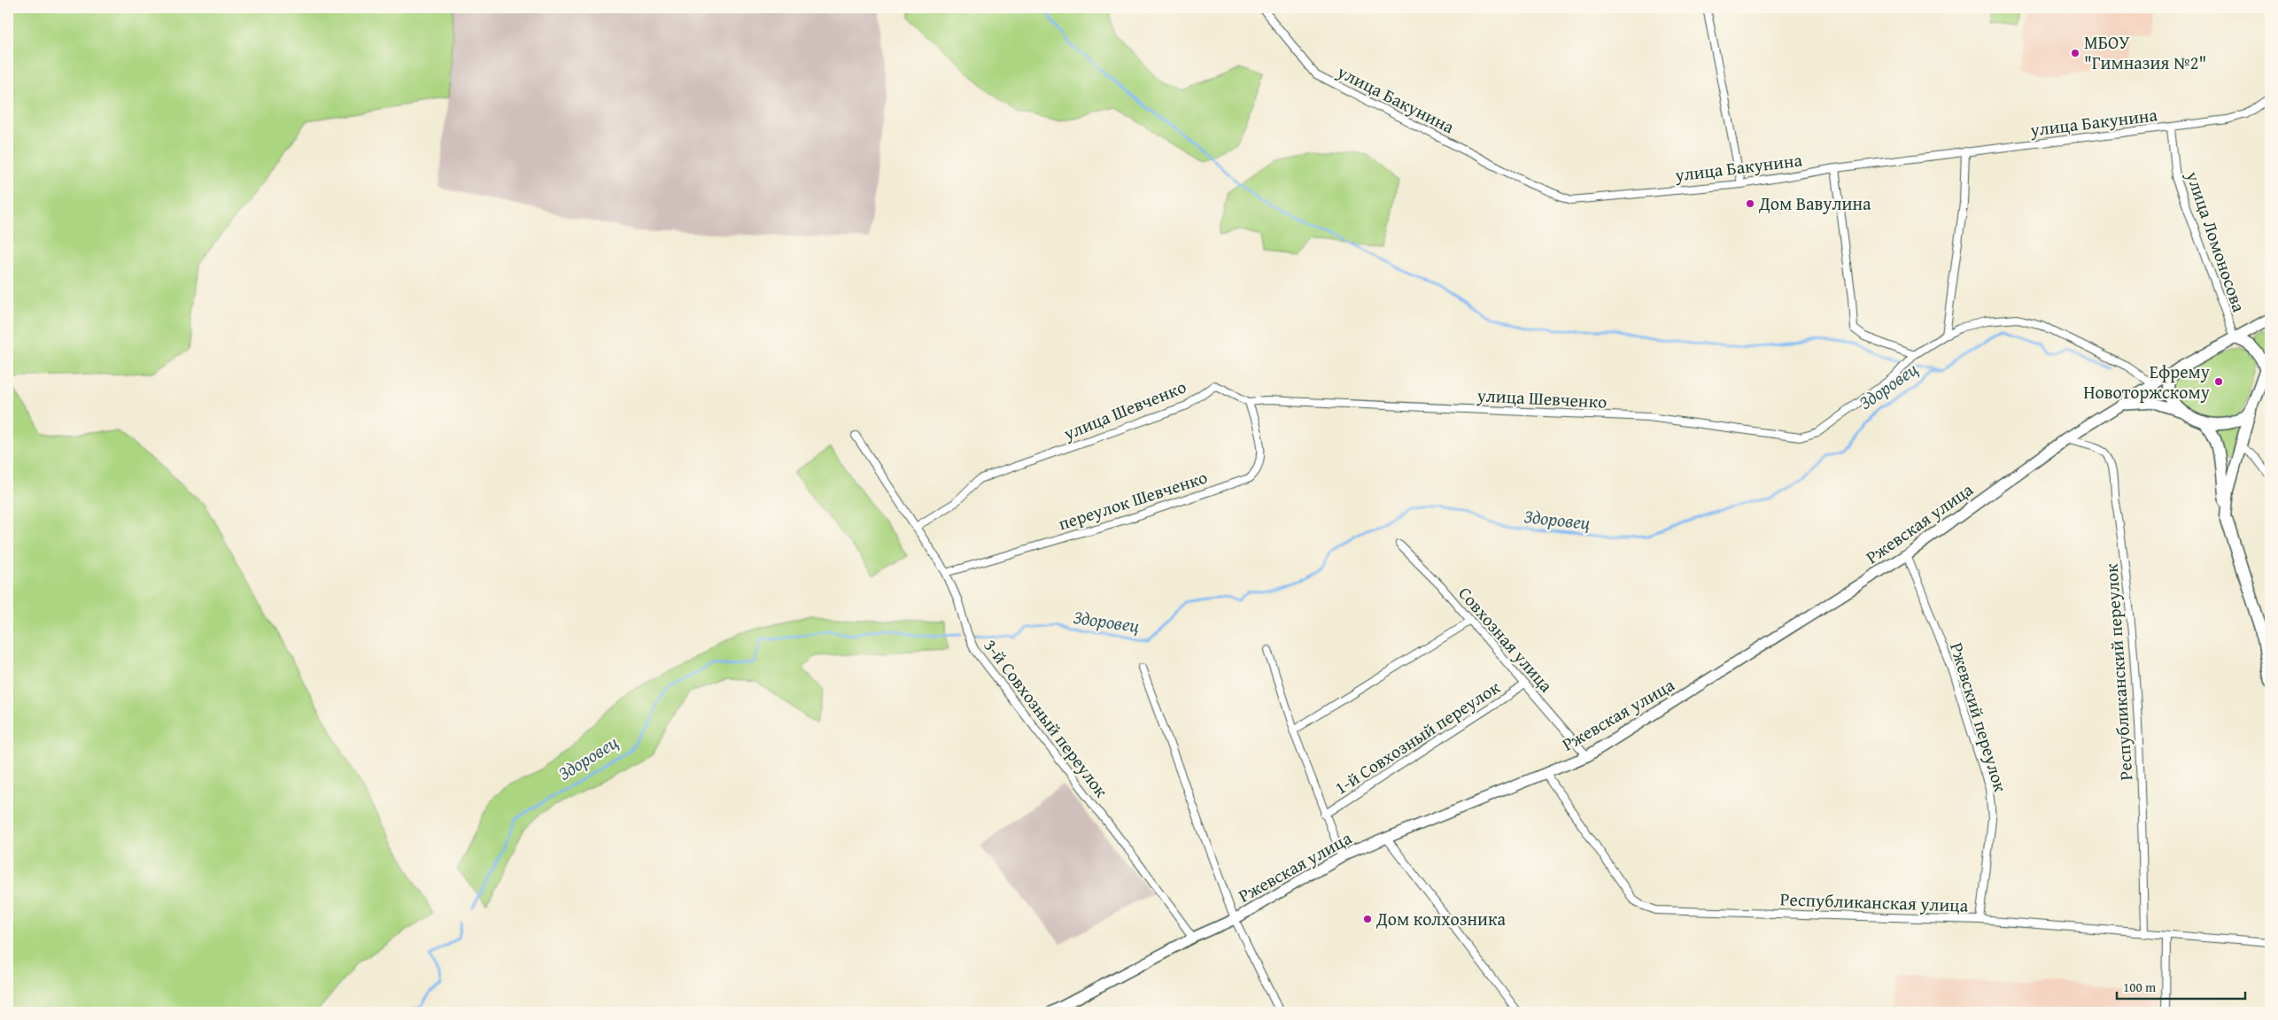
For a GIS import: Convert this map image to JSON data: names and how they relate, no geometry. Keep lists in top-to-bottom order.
{
  "streets": {
    "main road": ["Ржевская улица"],
    "street": [
      "улица Бакунина",
      "улица Ломоносова",
      "улица Шевченко",
      "переулок Шевченко",
      "Совхозная улица",
      "Республиканский переулок",
      "Ржевский переулок",
      "3-й Совхозный переулок",
      "1-й Совхозный переулок",
      "Республиканская улица"
    ]
  },
  "crossings": [
    ["улица Бакунина", "улица Ломоносова"],
    ["улица Ломоносова", "Ржевская улица"],
    ["улица Шевченко", "переулок Шевченко"],
    ["улица Шевченко", "Ржевская улица"],
    ["улица Шевченко", "3-й Совхозный переулок"],
    ["переулок Шевченко", "3-й Совхозный переулок"],
    ["Ржевская улица", "Совхозная улица"],
    ["Ржевская улица", "Республиканский переулок"],
    ["Ржевская улица", "Ржевский переулок"],
    ["Ржевская улица", "3-й Совхозный переулок"],
    ["Ржевская улица", "Республиканская улица"],
    ["Совхозная улица", "1-й Совхозный переулок"],
    ["Республиканский переулок", "Республиканская улица"],
    ["Ржевский переулок", "Республиканская улица"]
  ],
  "water": ["Здоровец"],
  "places": [
    "МБОУ \"Гимназия №2\"",
    "Дом Вавулина",
    "Ефрему Новоторжскому",
    "Дом колхозника"
  ],
  "scale_bar": "100 m"
}
